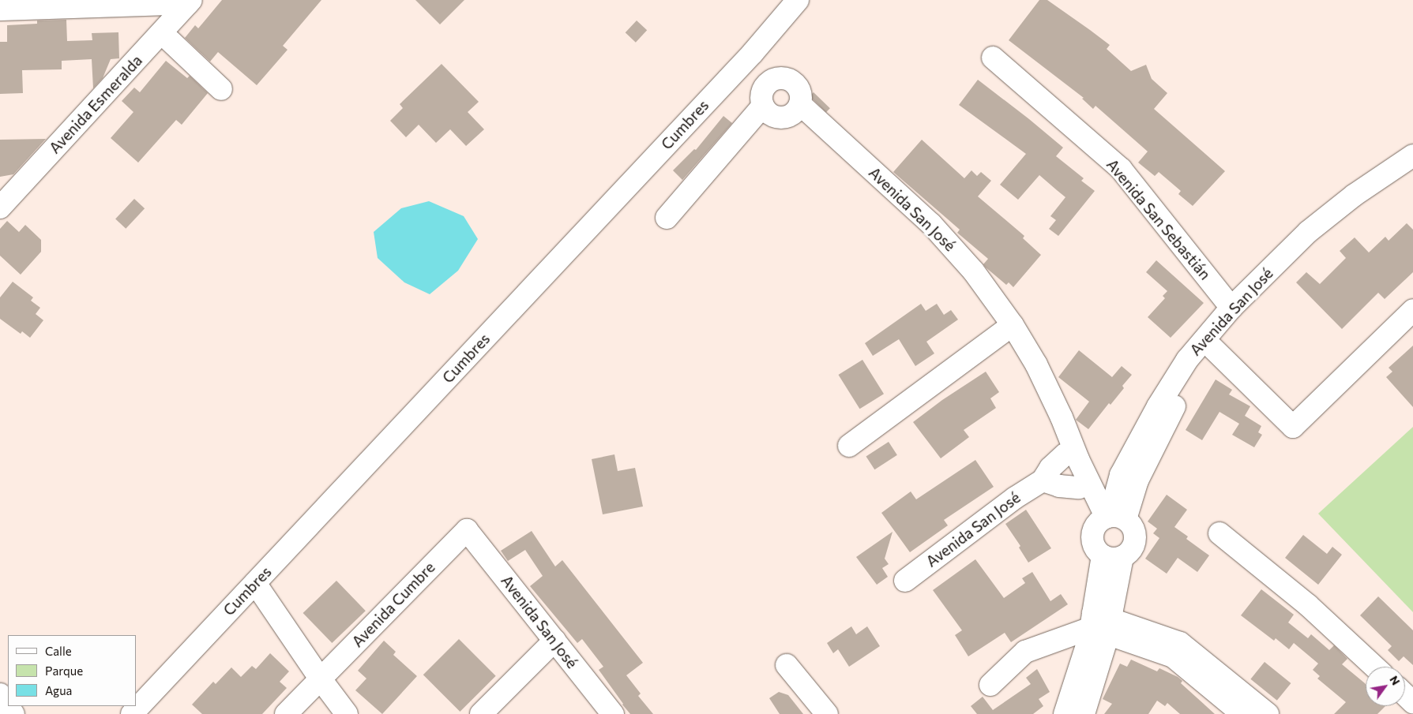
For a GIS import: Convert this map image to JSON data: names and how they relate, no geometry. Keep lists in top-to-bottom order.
{
  "streets": {
    "street": [
      "Avenida Esmeralda",
      "Cumbres",
      "Avenida San José",
      "Avenida San Sebastián",
      "Avenida Cumbre"
    ]
  },
  "crossings": [
    ["Avenida San José", "Avenida San Sebastián"],
    ["Avenida San José", "Avenida Cumbre"]
  ],
  "legend": ["Calle", "Parque", "Agua"],
  "north": "top right"
}
